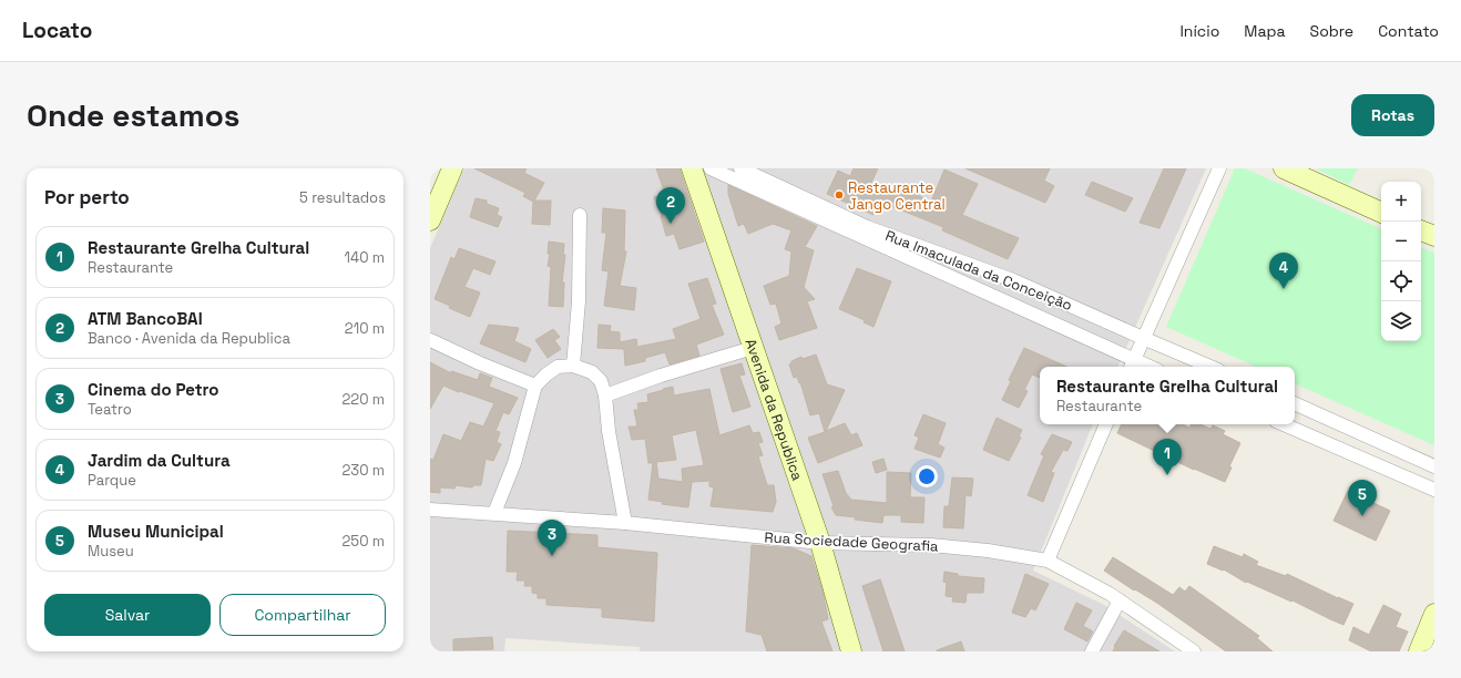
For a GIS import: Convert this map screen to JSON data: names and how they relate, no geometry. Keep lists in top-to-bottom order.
{
  "streets": {
    "main road": ["Avenida da Republica"],
    "street": ["Rua Imaculada da Conceição", "Rua Sociedade Geografia"]
  },
  "crossings": [
    ["Avenida da Republica", "Rua Sociedade Geografia"]
  ],
  "places": ["Restaurante Jango Central"],
  "page": {
    "header": "Locato",
    "nav": [
      "Início",
      "Mapa",
      "Sobre",
      "Contato"
    ],
    "buttons": [
      "Rotas",
      ["Salvar", "Compartilhar"]
    ],
    "title": "Onde estamos",
    "heading": ["Por perto", "5 resultados"],
    "map_buttons": ["+", "−"],
    "pins": [
      "2",
      "4",
      "1",
      "5",
      "3"
    ],
    "list": [
      {
        "mark": "1",
        "name": "Restaurante Grelha Cultural",
        "note": "Restaurante",
        "value": "140 m"
      },
      {
        "mark": "2",
        "name": "ATM BancoBAI",
        "note": "Banco · Avenida da Republica",
        "value": "210 m"
      },
      {
        "mark": "3",
        "name": "Cinema do Petro",
        "note": "Teatro",
        "value": "220 m"
      },
      {
        "mark": "4",
        "name": "Jardim da Cultura",
        "note": "Parque",
        "value": "230 m"
      },
      {
        "mark": "5",
        "name": "Museu Municipal",
        "note": "Museu",
        "value": "250 m"
      }
    ],
    "popup": ["Restaurante Grelha Cultural", "Restaurante"]
  }
}
